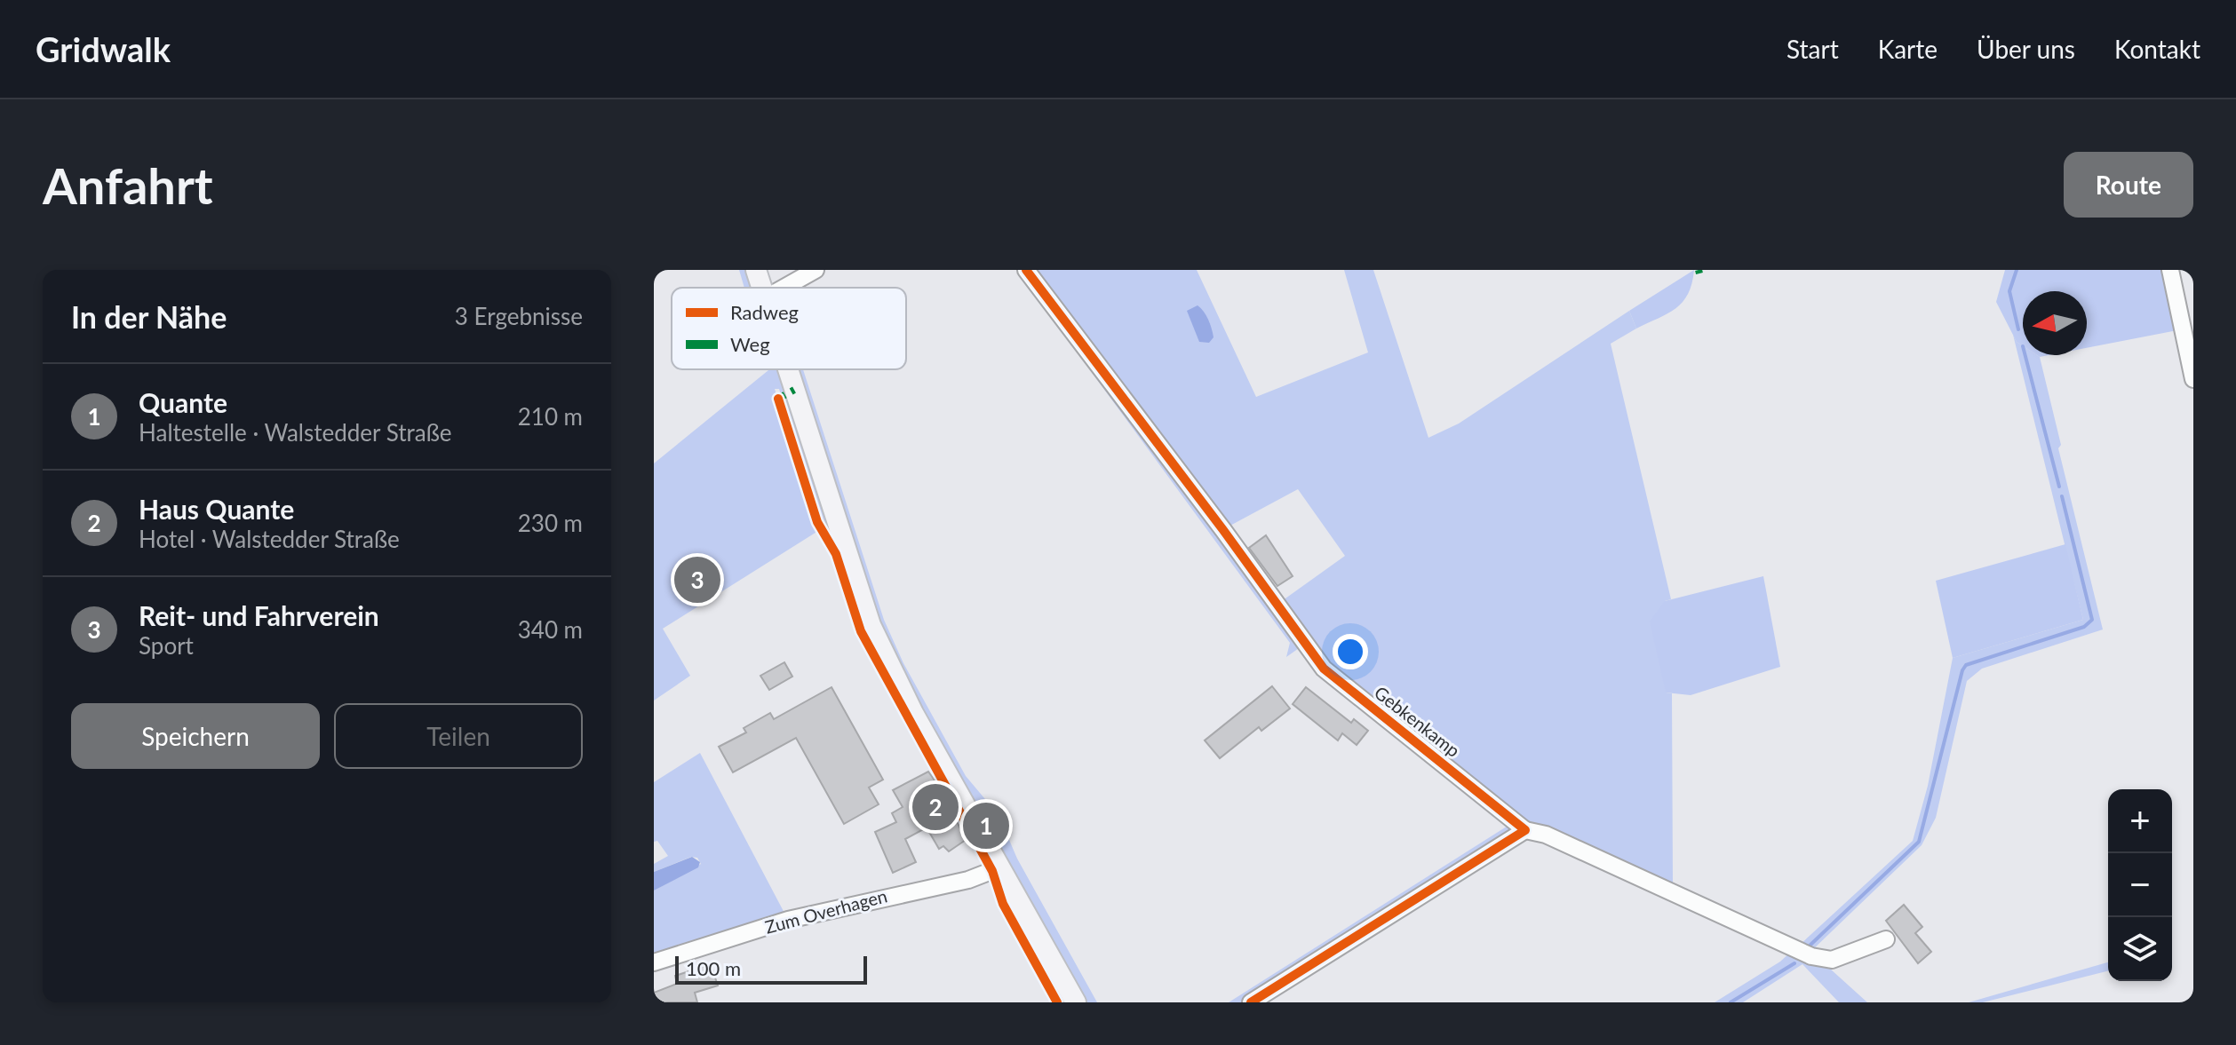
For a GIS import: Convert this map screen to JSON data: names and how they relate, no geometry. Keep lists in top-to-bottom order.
{
  "streets": {
    "street": ["Gebkenkamp", "Zum Overhagen"]
  },
  "legend": ["Radweg", "Weg"],
  "scale_bar": "100 m",
  "north": "left",
  "page": {
    "header": "Gridwalk",
    "nav": [
      "Start",
      "Karte",
      "Über uns",
      "Kontakt"
    ],
    "buttons": [
      "Route",
      ["Speichern", "Teilen"]
    ],
    "title": "Anfahrt",
    "heading": ["In der Nähe", "3 Ergebnisse"],
    "list": [
      {
        "mark": "1",
        "name": "Quante",
        "note": "Haltestelle · Walstedder Straße",
        "value": "210 m"
      },
      {
        "mark": "2",
        "name": "Haus Quante",
        "note": "Hotel · Walstedder Straße",
        "value": "230 m"
      },
      {
        "mark": "3",
        "name": "Reit- und Fahrverein",
        "note": "Sport",
        "value": "340 m"
      }
    ],
    "pins": ["3", "2", "1"],
    "map_buttons": ["+", "−"],
    "scale": "100 m"
  }
}
